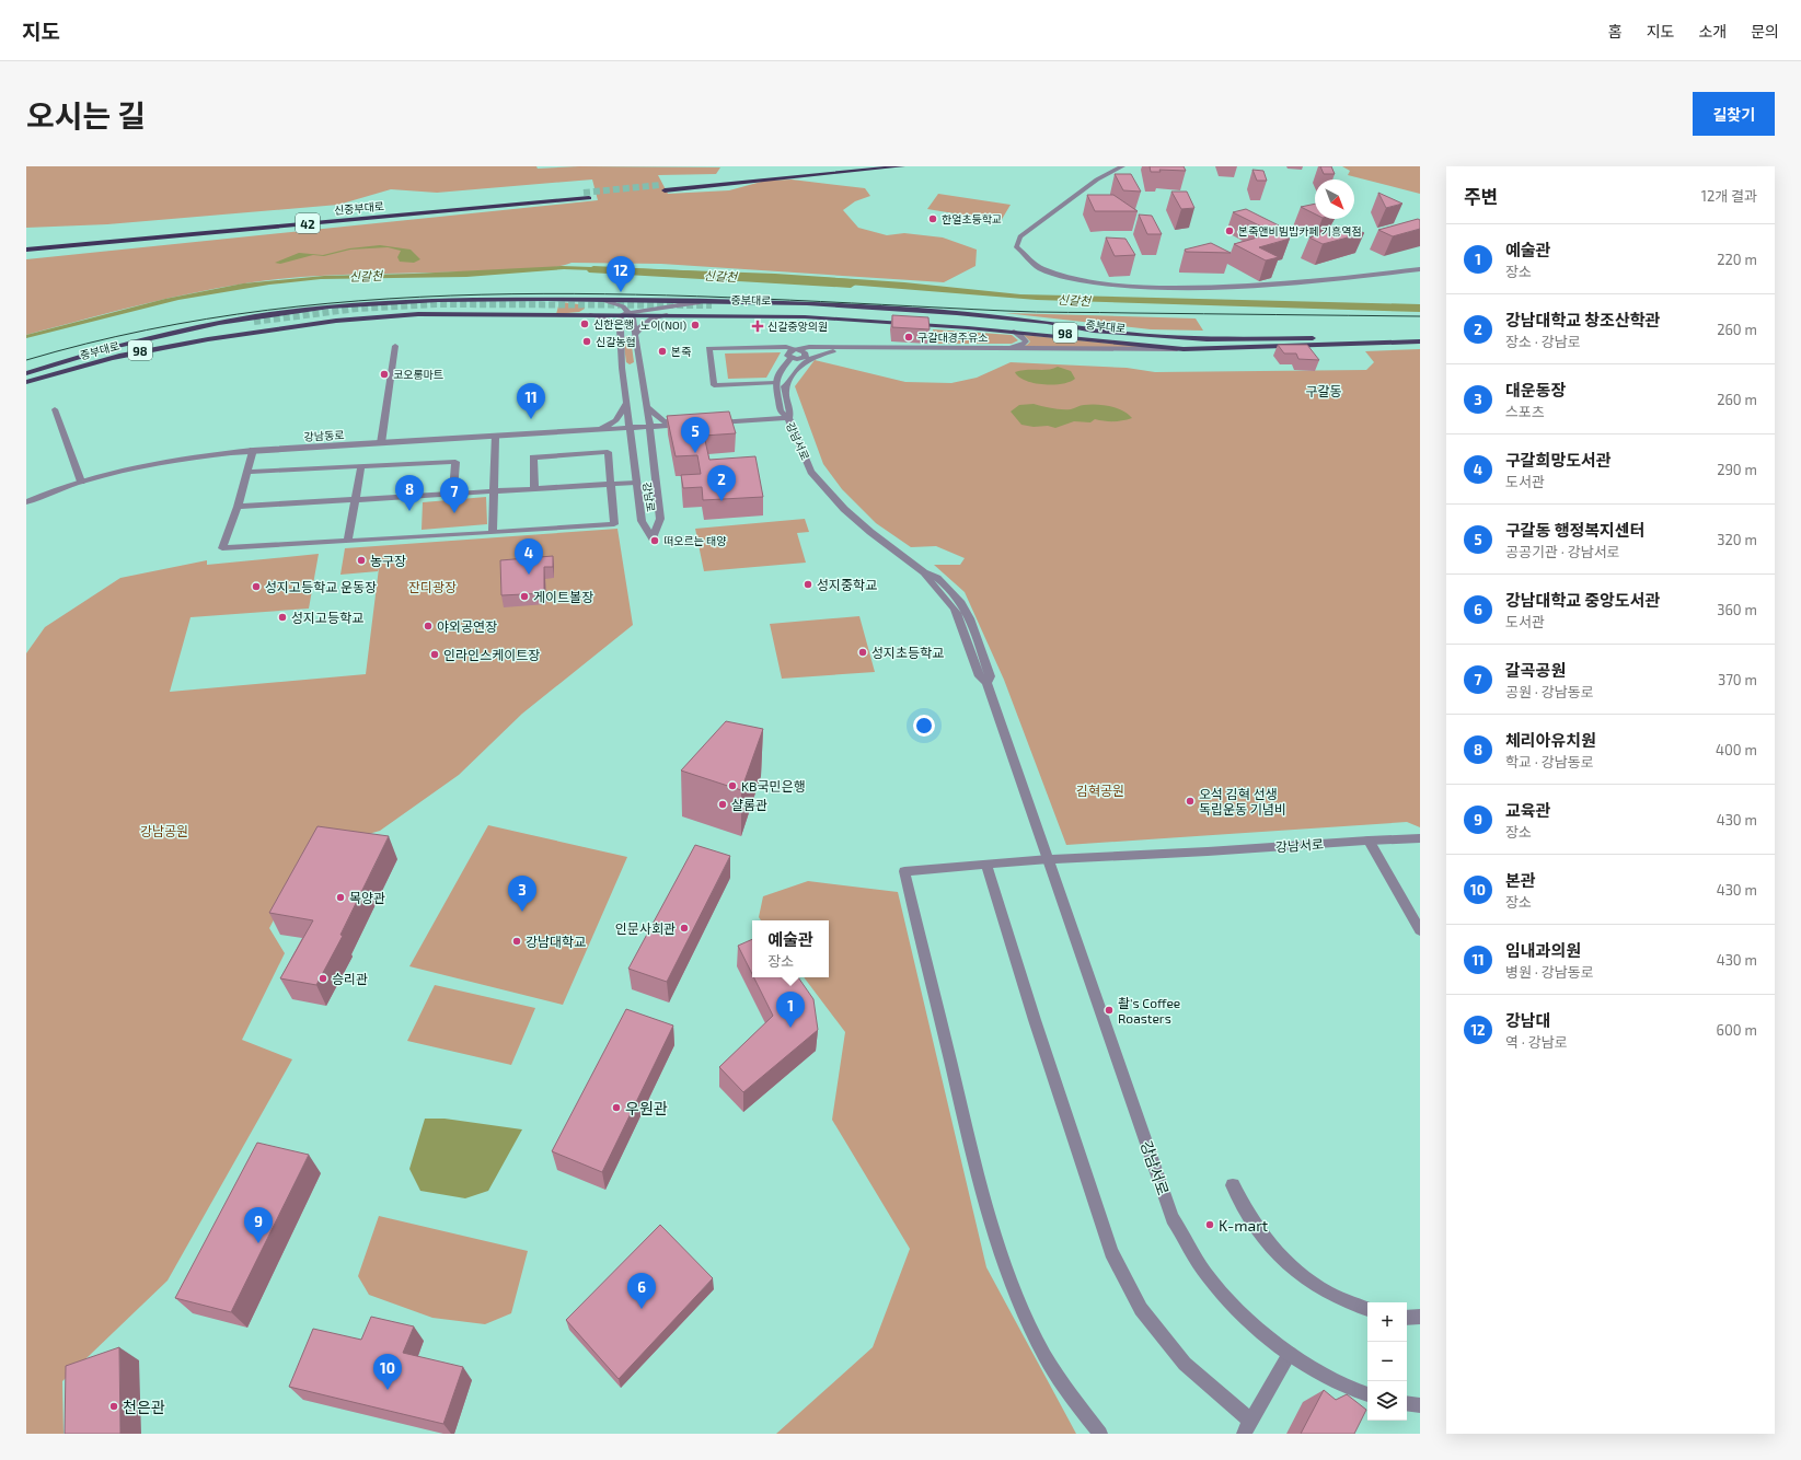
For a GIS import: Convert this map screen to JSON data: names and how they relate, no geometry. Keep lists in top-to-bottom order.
{
  "streets": {
    "highway": ["신중부대로", "42"],
    "main road": ["중부대로", "98"],
    "street": ["강남동로", "강남서로", "강남로"]
  },
  "crossings": [
    ["강남동로", "강남로"]
  ],
  "districts": ["구갈동"],
  "water": ["신갈천"],
  "parks": ["잔디광장", "김혁공원", "강남공원"],
  "places": {
    "other": [
      "한얼초등학교",
      "본죽앤비빔밥카페 기흥역점",
      "신한은행",
      "노이(NOI)",
      "구갈대경주유소",
      "신갈농협",
      "본죽",
      "코오롱마트",
      "떠오르는 태양",
      "농구장",
      "성지중학교",
      "성지고등학교 운동장",
      "게이트볼장",
      "성지고등학교",
      "야외공연장",
      "성지초등학교",
      "인라인스케이트장",
      "KB국민은행",
      "오석 김혁 선생 독립운동 기념비",
      "샬롬관",
      "목양관",
      "인문사회관",
      "강남대학교",
      "승리관",
      "촬's Coffee Roasters",
      "우원관",
      "K-mart",
      "천은관"
    ],
    "health": ["신갈중앙의원"]
  },
  "north": "bottom right",
  "page": {
    "header": "지도",
    "nav": [
      "홈",
      "지도",
      "소개",
      "문의"
    ],
    "title": "오시는 길",
    "buttons": "길찾기",
    "heading": ["주변", "12개 결과"],
    "list": [
      {
        "mark": "1",
        "name": "예술관",
        "note": "장소",
        "value": "220 m"
      },
      {
        "mark": "2",
        "name": "강남대학교 창조산학관",
        "note": "장소 · 강남로",
        "value": "260 m"
      },
      {
        "mark": "3",
        "name": "대운동장",
        "note": "스포츠",
        "value": "260 m"
      },
      {
        "mark": "4",
        "name": "구갈희망도서관",
        "note": "도서관",
        "value": "290 m"
      },
      {
        "mark": "5",
        "name": "구갈동 행정복지센터",
        "note": "공공기관 · 강남서로",
        "value": "320 m"
      },
      {
        "mark": "6",
        "name": "강남대학교 중앙도서관",
        "note": "도서관",
        "value": "360 m"
      },
      {
        "mark": "7",
        "name": "갈곡공원",
        "note": "공원 · 강남동로",
        "value": "370 m"
      },
      {
        "mark": "8",
        "name": "체리아유치원",
        "note": "학교 · 강남동로",
        "value": "400 m"
      },
      {
        "mark": "9",
        "name": "교육관",
        "note": "장소",
        "value": "430 m"
      },
      {
        "mark": "10",
        "name": "본관",
        "note": "장소",
        "value": "430 m"
      },
      {
        "mark": "11",
        "name": "임내과의원",
        "note": "병원 · 강남동로",
        "value": "430 m"
      },
      {
        "mark": "12",
        "name": "강남대",
        "note": "역 · 강남로",
        "value": "600 m"
      }
    ],
    "pins": [
      "12",
      "11",
      "5",
      "2",
      "8",
      "7",
      "4",
      "3",
      "1",
      "9",
      "6",
      "10"
    ],
    "popup": ["예술관", "장소"],
    "map_buttons": ["+", "−"]
  }
}
